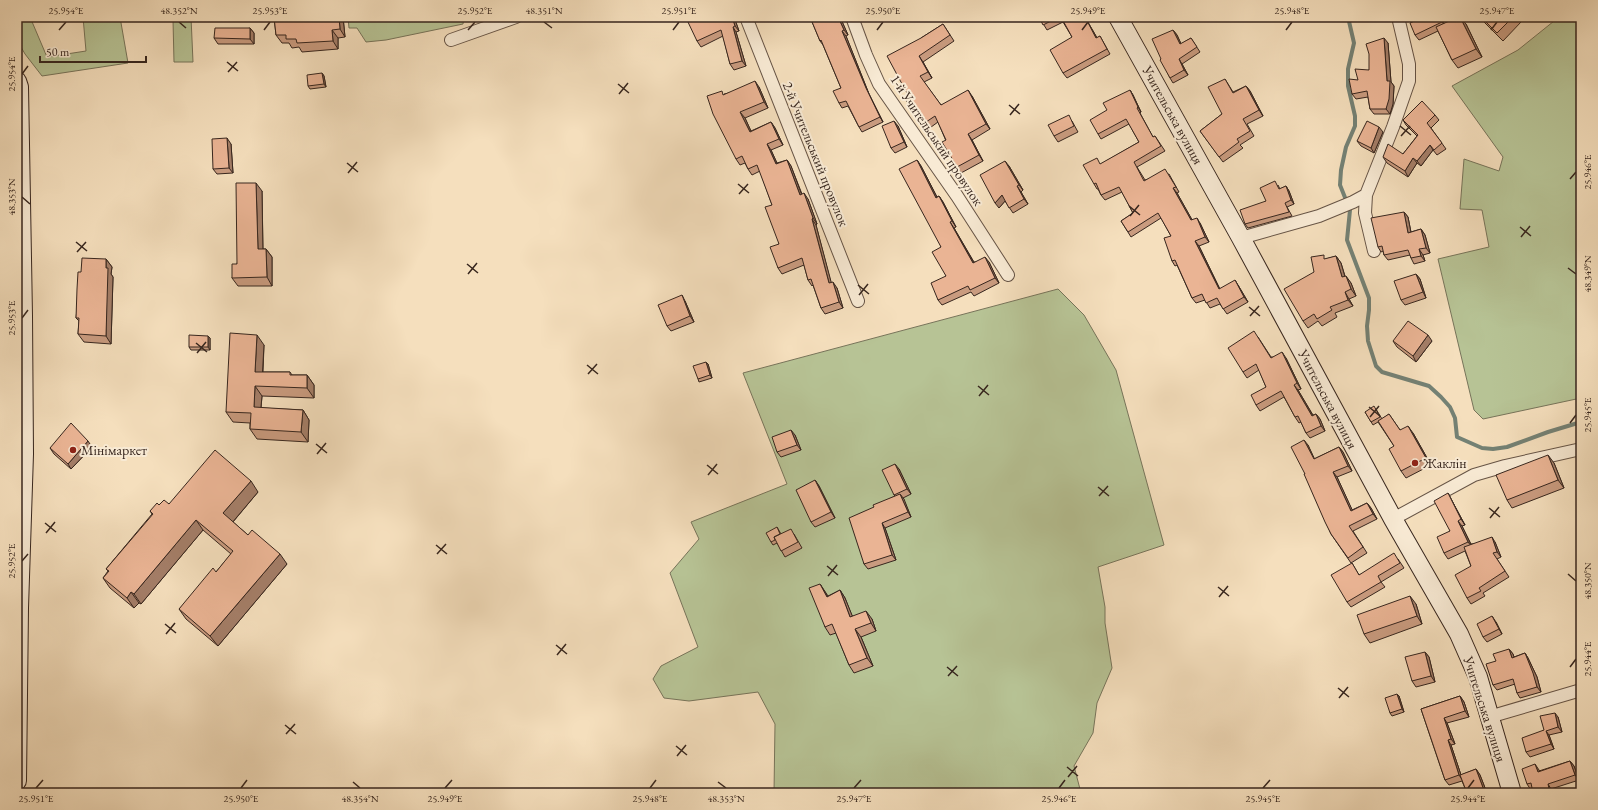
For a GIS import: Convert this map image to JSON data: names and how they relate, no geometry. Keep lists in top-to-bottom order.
{
  "streets": {
    "main road": ["Учительська вулиця"],
    "street": ["1-й Учительський провулок", "2-й Учительський провулок"]
  },
  "places": ["Мінімаркет", "Жаклін"],
  "scale_bar": "50 m",
  "coordinates": [
    "25.954°E",
    "48.352°N",
    "25.953°E",
    "25.952°E",
    "48.351°N",
    "25.951°E",
    "25.950°E",
    "25.949°E",
    "25.948°E",
    "25.947°E",
    "25.946°E",
    "48.353°N",
    "48.349°N",
    "25.945°E",
    "48.350°N",
    "25.944°E",
    "48.354°N"
  ]
}
